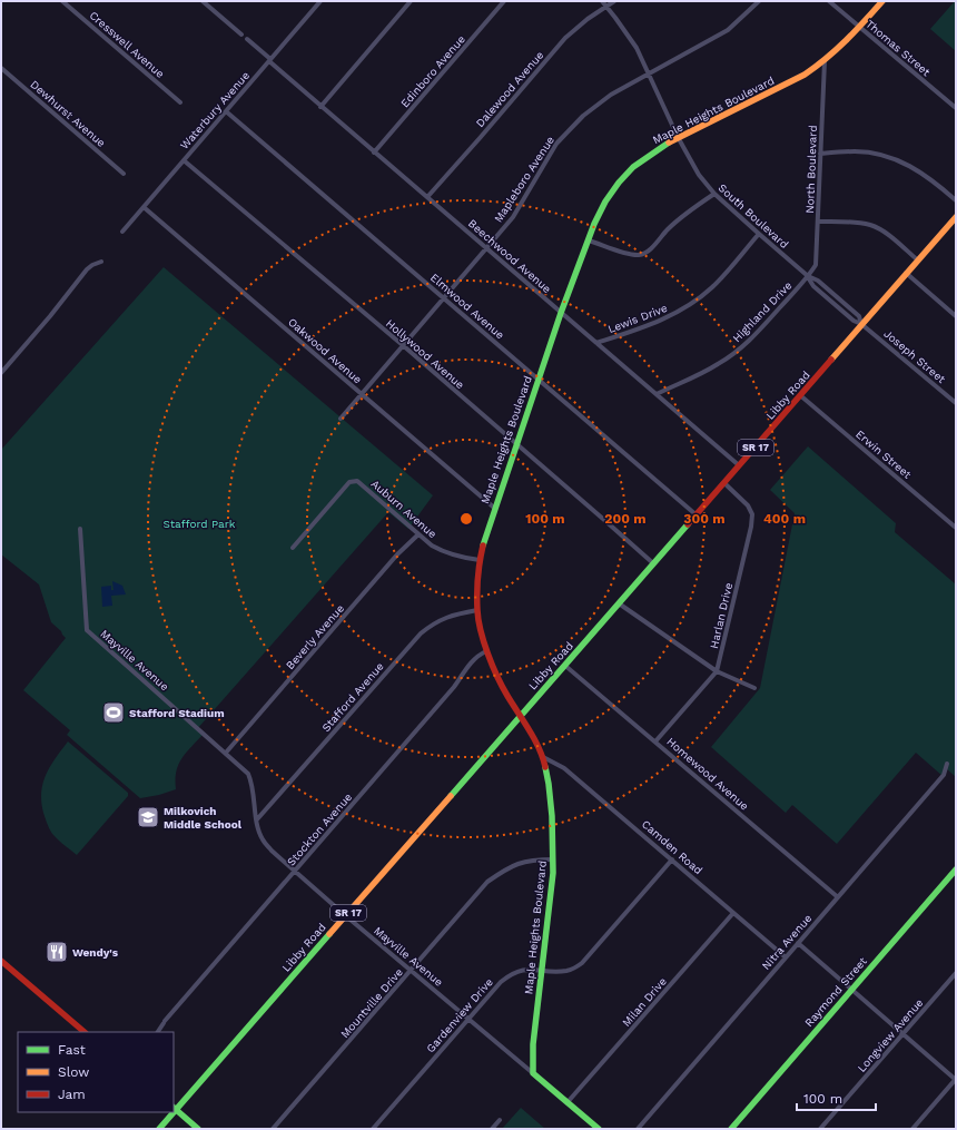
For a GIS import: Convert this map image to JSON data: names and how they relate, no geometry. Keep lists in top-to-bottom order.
{
  "streets": {
    "street": [
      "Cresswell Avenue",
      "Thomas Street",
      "Edinboro Avenue",
      "Dalewood Avenue",
      "Waterbury Avenue",
      "Maple Heights Boulevard",
      "Dewhurst Avenue",
      "North Boulevard",
      "Mapleboro Avenue",
      "South Boulevard",
      "Beechwood Avenue",
      "Elmwood Avenue",
      "Highland Drive",
      "Lewis Drive",
      "Oakwood Avenue",
      "Hollywood Avenue",
      "Joseph Street",
      "Libby Road",
      "SR 17",
      "Erwin Street",
      "Auburn Avenue",
      "Harlan Drive",
      "Beverly Avenue",
      "Mayville Avenue",
      "Stafford Avenue",
      "Homewood Avenue",
      "Stockton Avenue",
      "Camden Road",
      "Nitra Avenue",
      "Raymond Street",
      "Milan Drive",
      "Mountville Drive",
      "Gardenview Drive",
      "Longview Avenue"
    ]
  },
  "crossings": [
    ["Thomas Street", "Maple Heights Boulevard"],
    ["Edinboro Avenue", "Beechwood Avenue"],
    ["Dalewood Avenue", "South Boulevard"],
    ["Dalewood Avenue", "Beechwood Avenue"],
    ["Waterbury Avenue", "Beechwood Avenue"],
    ["Waterbury Avenue", "Elmwood Avenue"],
    ["Waterbury Avenue", "Oakwood Avenue"],
    ["Waterbury Avenue", "Hollywood Avenue"],
    ["Maple Heights Boulevard", "North Boulevard"],
    ["Maple Heights Boulevard", "South Boulevard"],
    ["Maple Heights Boulevard", "Beechwood Avenue"],
    ["Maple Heights Boulevard", "Elmwood Avenue"],
    ["Maple Heights Boulevard", "Oakwood Avenue"],
    ["Maple Heights Boulevard", "Hollywood Avenue"],
    ["Maple Heights Boulevard", "Libby Road"],
    ["Maple Heights Boulevard", "Auburn Avenue"],
    ["Maple Heights Boulevard", "Mayville Avenue"],
    ["Maple Heights Boulevard", "Stafford Avenue"],
    ["Maple Heights Boulevard", "Stockton Avenue"],
    ["Maple Heights Boulevard", "Camden Road"],
    ["Maple Heights Boulevard", "Mountville Drive"],
    ["Maple Heights Boulevard", "Gardenview Drive"],
    ["North Boulevard", "South Boulevard"],
    ["North Boulevard", "Highland Drive"],
    ["Mapleboro Avenue", "South Boulevard"],
    ["Mapleboro Avenue", "Beechwood Avenue"],
    ["Mapleboro Avenue", "Elmwood Avenue"],
    ["Mapleboro Avenue", "Oakwood Avenue"],
    ["Mapleboro Avenue", "Hollywood Avenue"],
    ["South Boulevard", "Highland Drive"],
    ["South Boulevard", "Lewis Drive"],
    ["South Boulevard", "Joseph Street"],
    ["South Boulevard", "Libby Road"],
    ["Beechwood Avenue", "Highland Drive"],
    ["Beechwood Avenue", "Lewis Drive"],
    ["Beechwood Avenue", "Libby Road"],
    ["Elmwood Avenue", "Libby Road"],
    ["Hollywood Avenue", "Libby Road"],
    ["Joseph Street", "Libby Road"],
    ["Libby Road", "Erwin Street"],
    ["Libby Road", "Harlan Drive"],
    ["Libby Road", "Mayville Avenue"],
    ["Libby Road", "Homewood Avenue"],
    ["Auburn Avenue", "Beverly Avenue"],
    ["Harlan Drive", "Homewood Avenue"],
    ["Beverly Avenue", "Mayville Avenue"],
    ["Mayville Avenue", "Stafford Avenue"],
    ["Mayville Avenue", "Stockton Avenue"],
    ["Mayville Avenue", "Mountville Drive"],
    ["Mayville Avenue", "Gardenview Drive"],
    ["Homewood Avenue", "Nitra Avenue"],
    ["Camden Road", "Nitra Avenue"],
    ["Camden Road", "Milan Drive"],
    ["Camden Road", "Gardenview Drive"]
  ],
  "parks": ["Stafford Park"],
  "places": {
    "sports": ["Stafford Stadium"],
    "school or university": ["Milkovich Middle School"],
    "restaurant": ["Wendy's"]
  },
  "legend": ["Fast", "Slow", "Jam"],
  "scale_bar": "100 m",
  "rings": [
    "100 m",
    "200 m",
    "300 m",
    "400 m"
  ]
}
